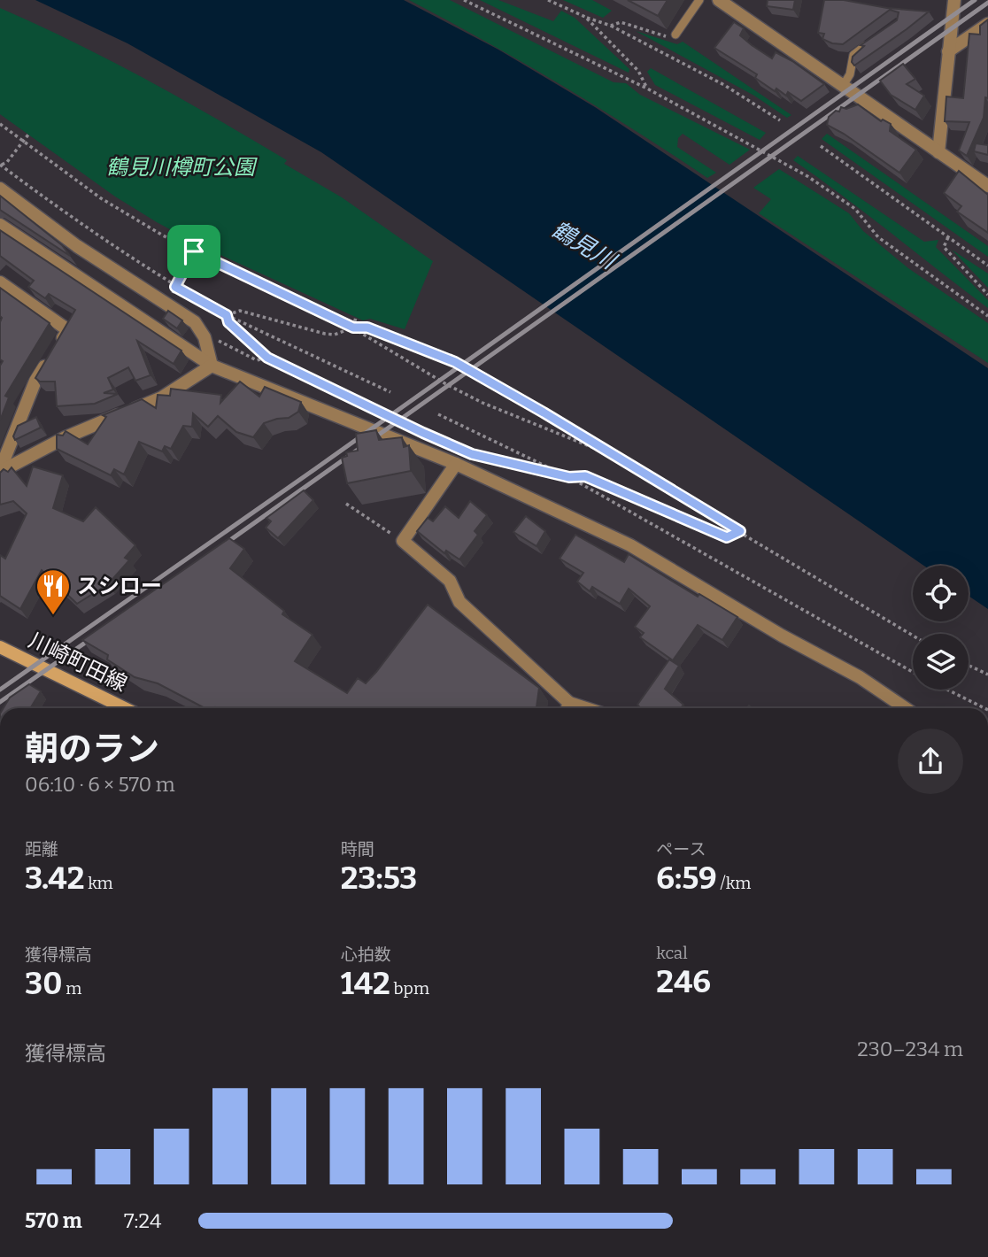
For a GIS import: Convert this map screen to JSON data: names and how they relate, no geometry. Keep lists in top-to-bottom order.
{
  "streets": {
    "main road": ["川崎町田線"]
  },
  "water": ["鶴見川"],
  "parks": ["鶴見川樽町公園"],
  "places": {
    "restaurant": ["スシロー"]
  },
  "page": {
    "heading": ["朝のラン", "06:10 · 6 × 570 m"],
    "stats": [
      ["距離", "3.42 km"],
      ["時間", "23:53"],
      ["ペース", "6:59 /km"],
      ["獲得標高", "30 m"],
      ["心拍数", "142 bpm"],
      ["kcal", "246"]
    ],
    "chart": ["獲得標高", "230–234 m"],
    "list": [
      {
        "name": "570 m",
        "note": "7:24"
      }
    ]
  }
}
